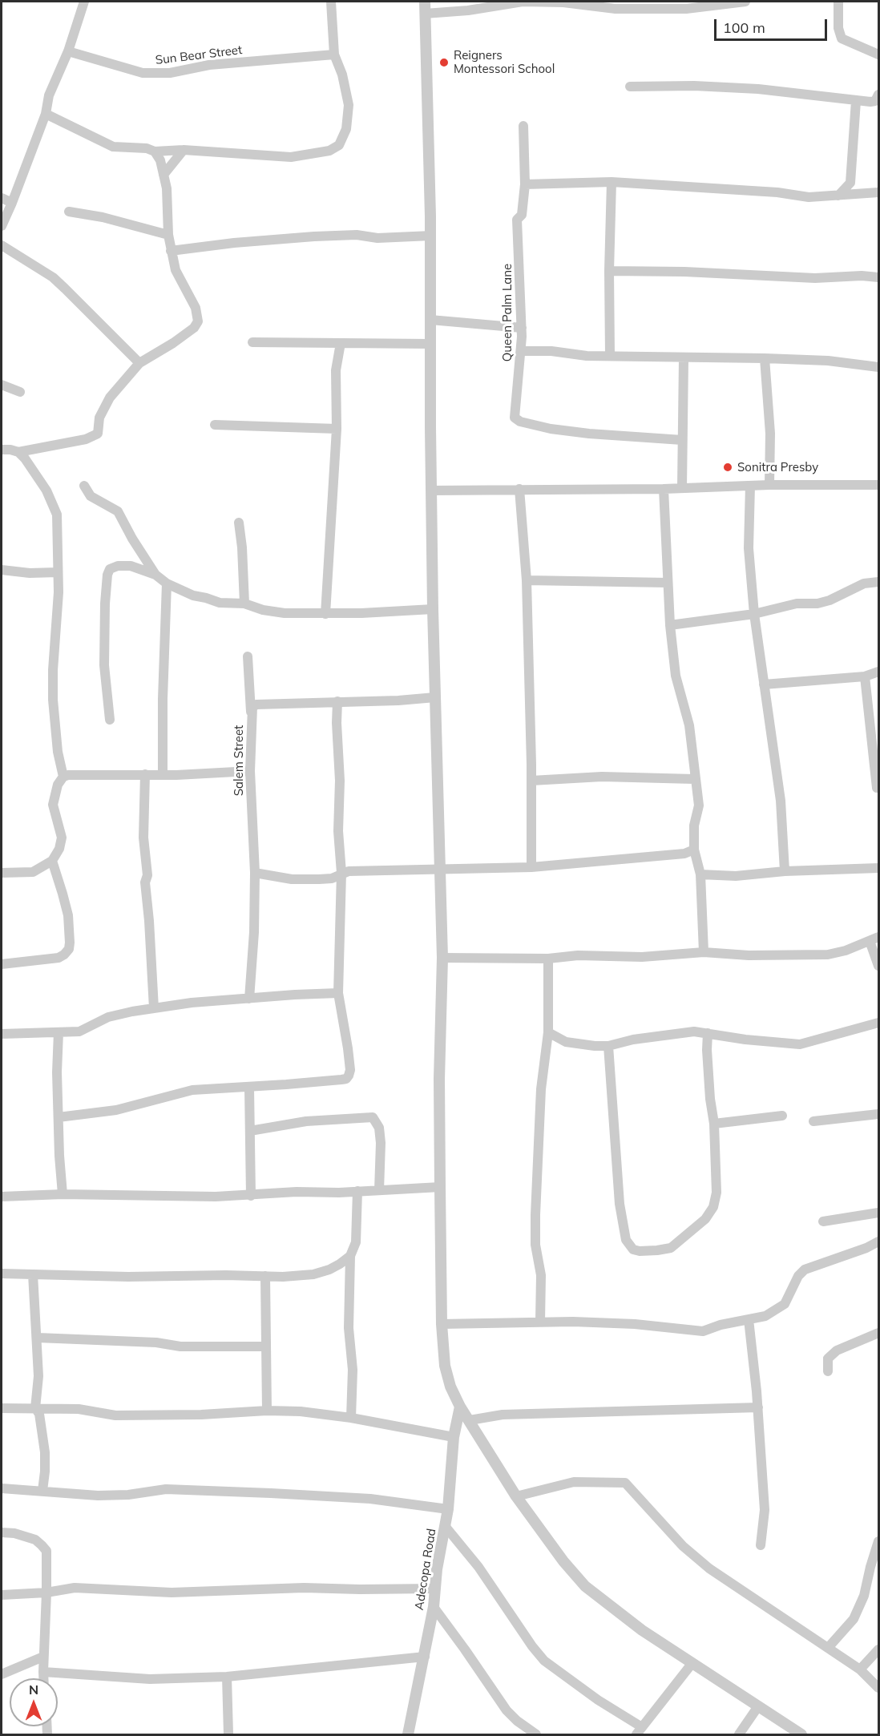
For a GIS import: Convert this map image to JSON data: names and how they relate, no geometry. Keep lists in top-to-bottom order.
{
  "streets": {
    "street": [
      "Sun Bear Street",
      "Queen Palm Lane",
      "Salem Street",
      "Adecopa Road"
    ]
  },
  "places": ["Reigners Montessori School", "Sonitra Presby"],
  "scale_bar": "100 m",
  "north": "top"
}
